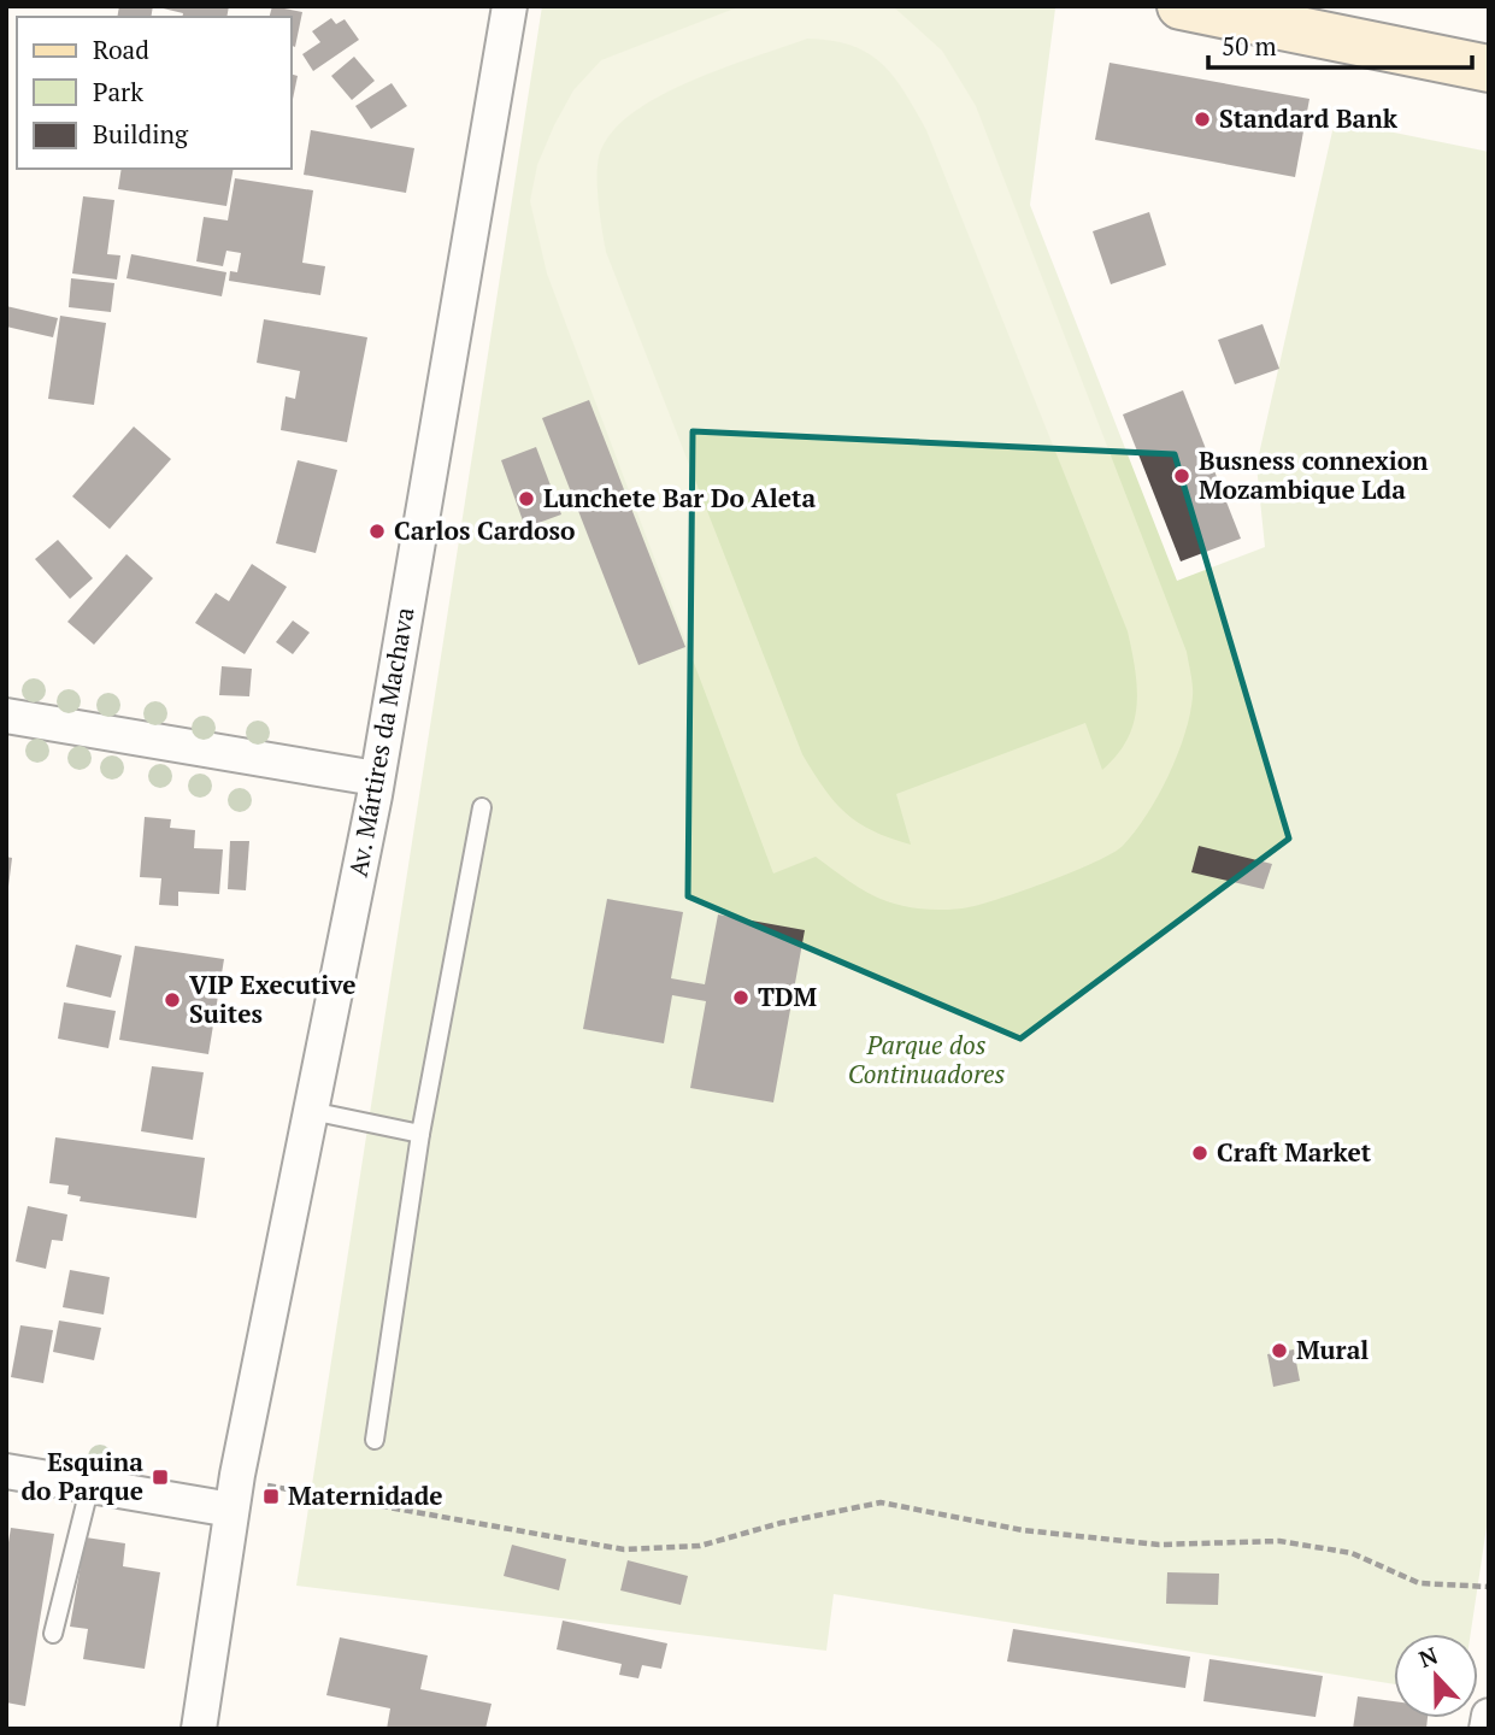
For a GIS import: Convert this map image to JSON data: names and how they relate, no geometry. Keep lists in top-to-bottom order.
{
  "streets": {
    "street": ["Av. Mártires da Machava"]
  },
  "parks": ["Parque dos Continuadores"],
  "places": {
    "other": [
      "Standard Bank",
      "Busness connexion Mozambique Lda",
      "Lunchete Bar Do Aleta",
      "Carlos Cardoso",
      "TDM",
      "VIP Executive Suites",
      "Craft Market",
      "Mural"
    ],
    "transit": ["Esquina do Parque", "Maternidade"]
  },
  "legend": ["Road", "Park", "Building"],
  "scale_bar": "50 m",
  "north": "top"
}
